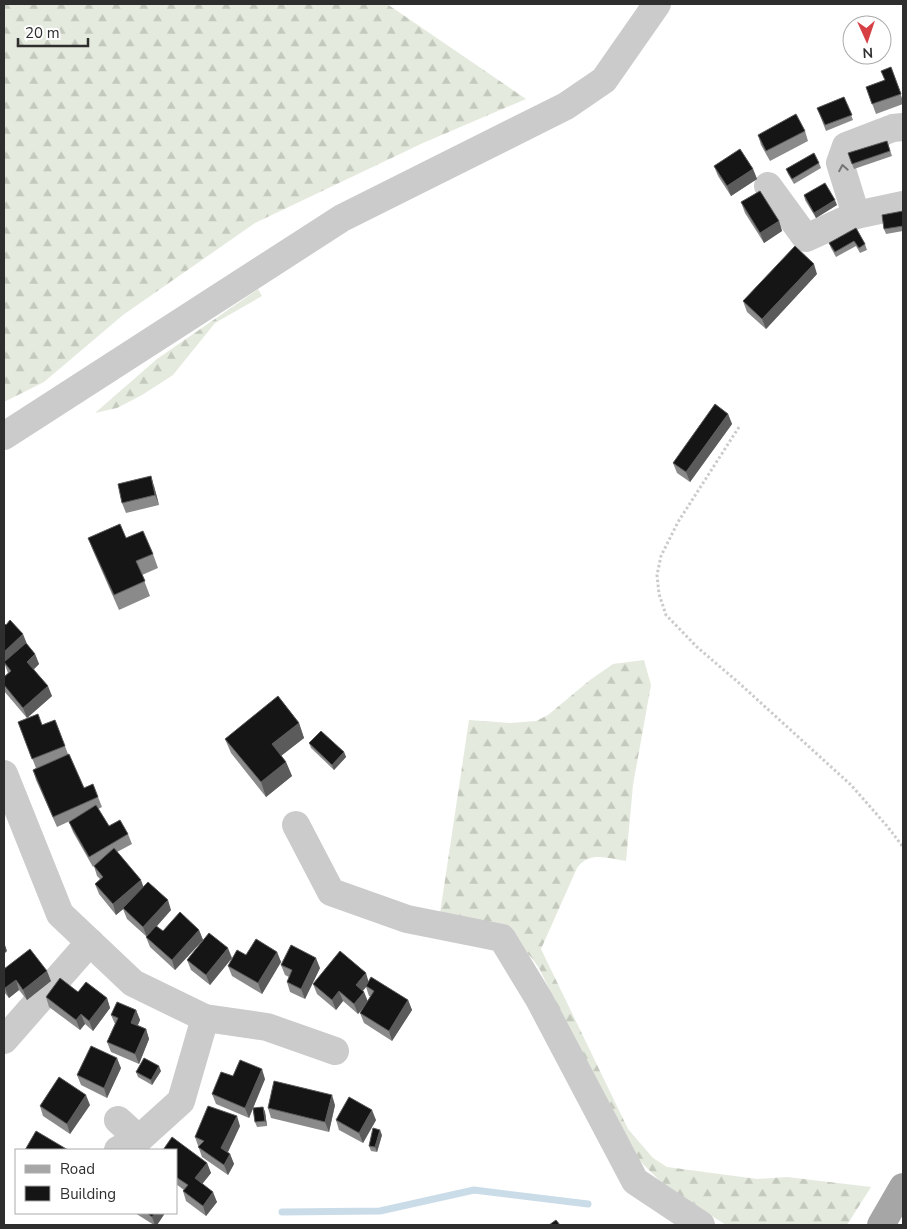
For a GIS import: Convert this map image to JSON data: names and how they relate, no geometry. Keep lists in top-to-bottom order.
{
  "legend": ["Road", "Building"],
  "scale_bar": "20 m",
  "north": "bottom"
}
